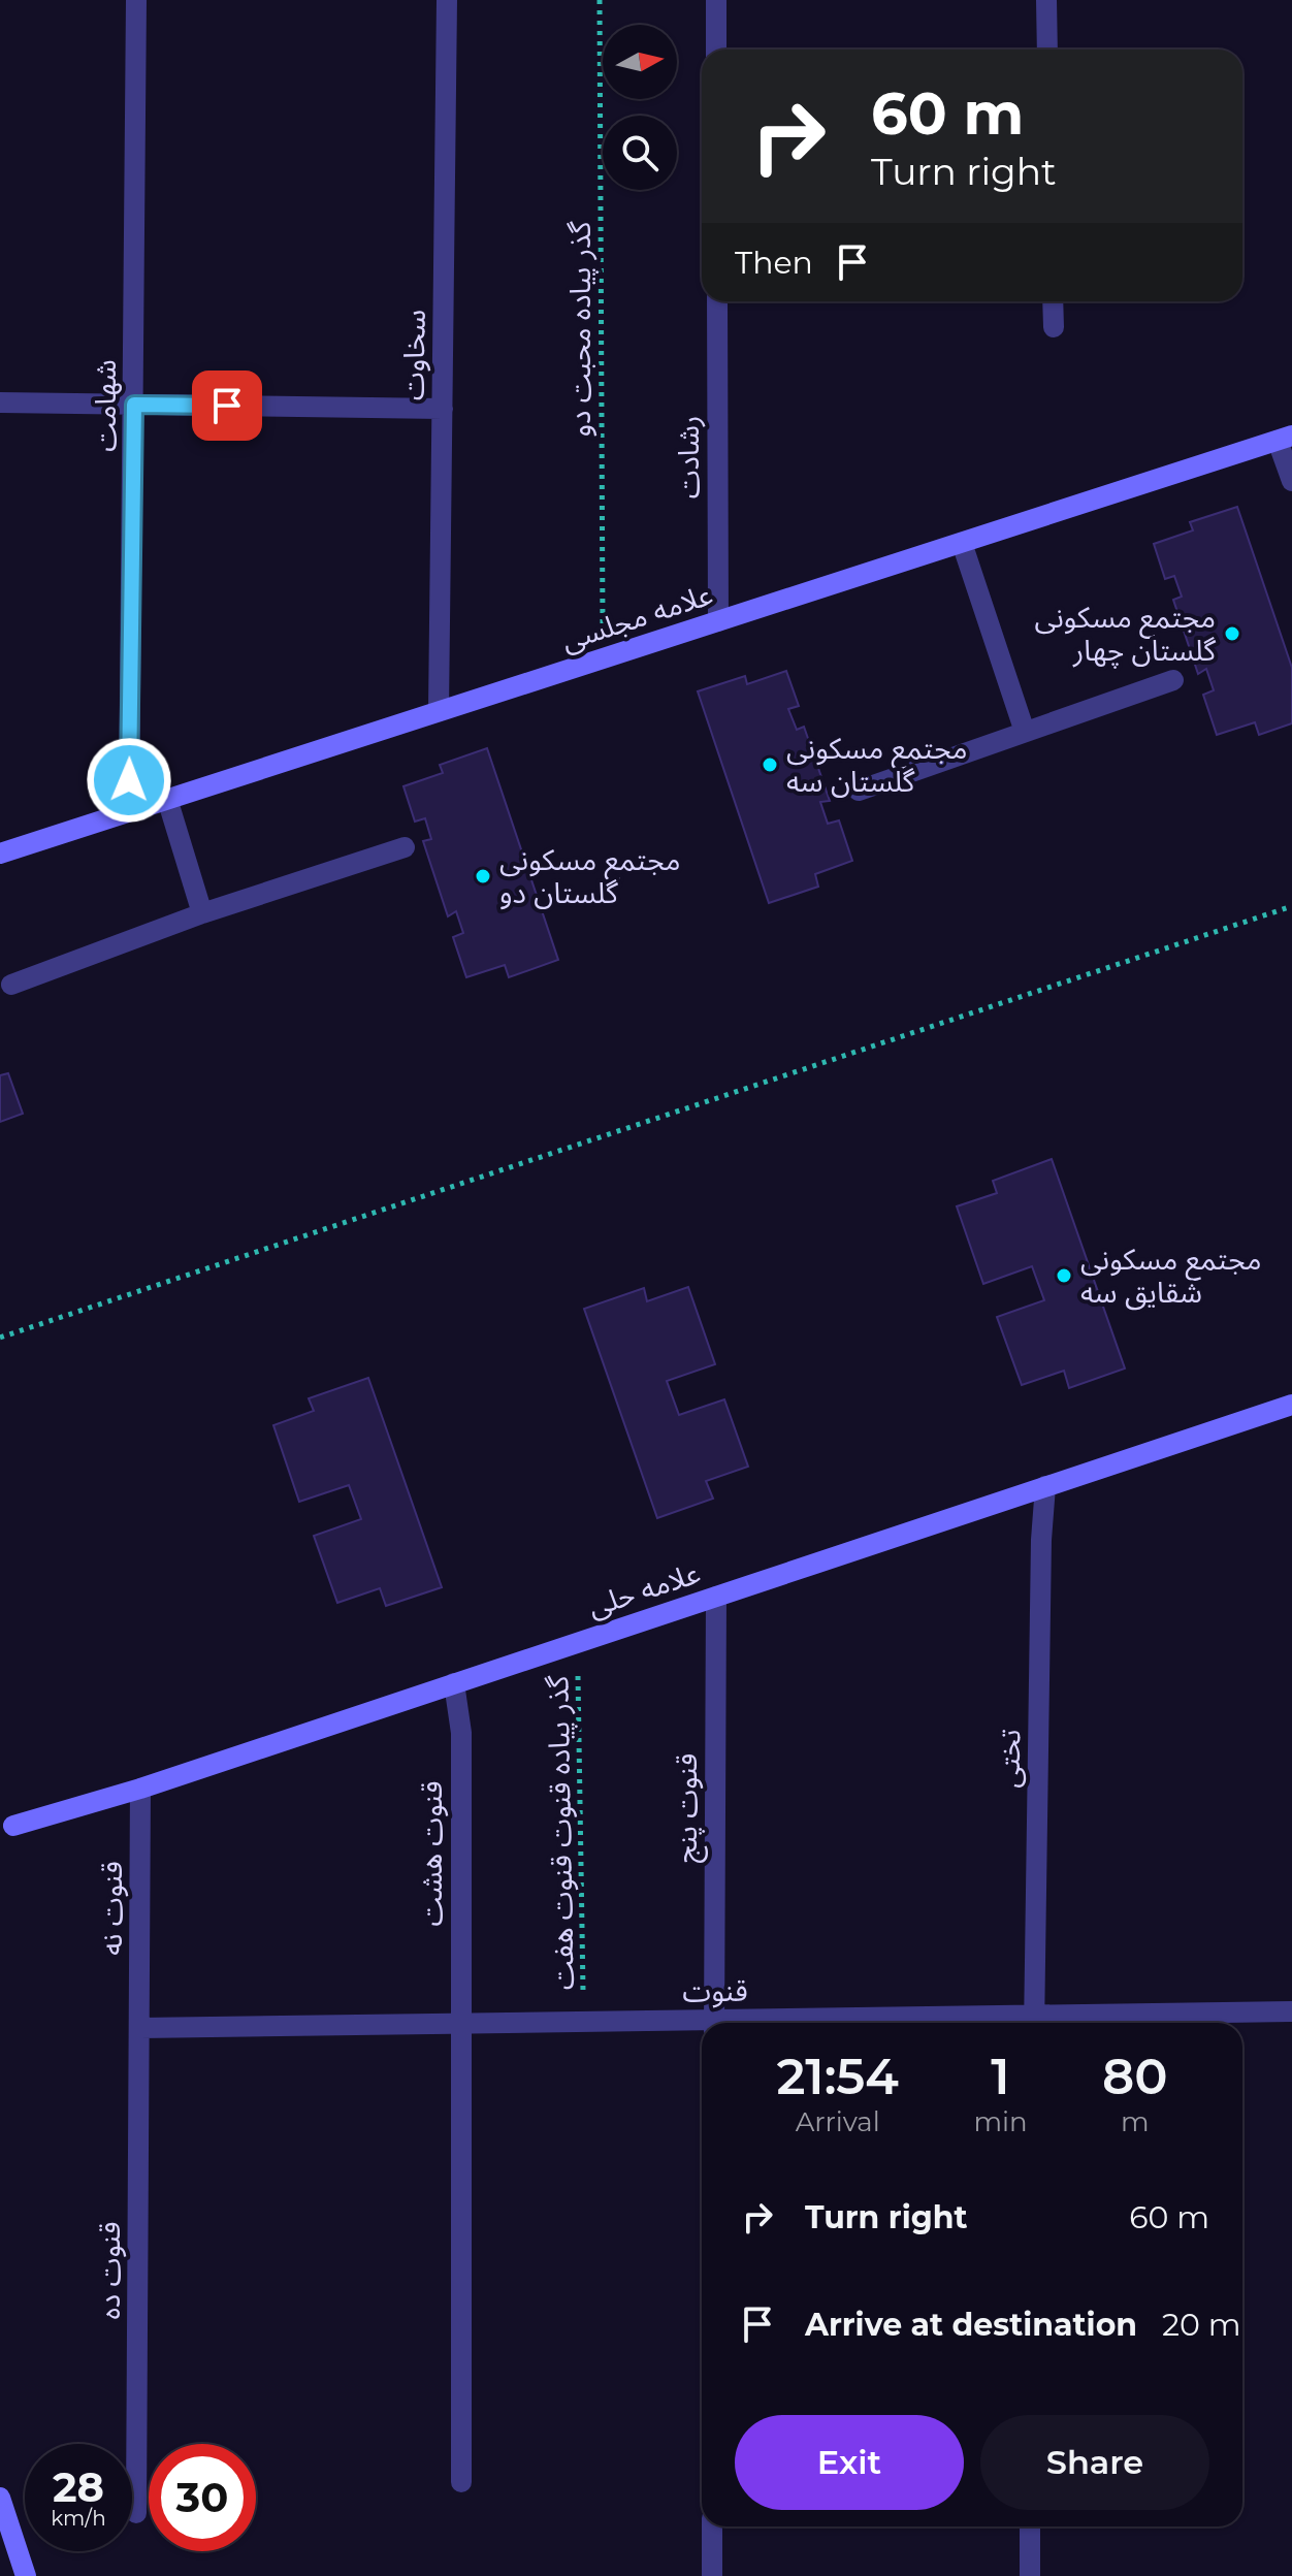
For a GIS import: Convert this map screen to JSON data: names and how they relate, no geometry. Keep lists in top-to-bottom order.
{
  "streets": {
    "street": [
      "سخاوت",
      "شهامت",
      "رشادت",
      "علامه مجلسی",
      "علامه حلی",
      "تختی",
      "قنوت پنج",
      "قنوت هشت",
      "قنوت نه",
      "قنوت",
      "قنوت ده"
    ],
    "path": ["گذر پیاده محبت دو", "گذر پیاده قنوت قنوت هفت"]
  },
  "crossings": [
    ["گذر پیاده محبت دو", "علامه مجلسی"],
    ["سخاوت", "علامه مجلسی"],
    ["شهامت", "علامه مجلسی"],
    ["رشادت", "علامه مجلسی"],
    ["علامه حلی", "تختی"],
    ["علامه حلی", "قنوت پنج"],
    ["علامه حلی", "گذر پیاده قنوت قنوت هفت"],
    ["علامه حلی", "قنوت هشت"],
    ["علامه حلی", "قنوت نه"],
    ["گذر پیاده قنوت قنوت هفت", "قنوت"],
    ["قنوت هشت", "قنوت"],
    ["قنوت نه", "قنوت"],
    ["قنوت نه", "قنوت ده"],
    ["قنوت", "قنوت ده"]
  ],
  "places": [
    "مجتمع مسکونی گلستان چهار",
    "مجتمع مسکونی گلستان سه",
    "مجتمع مسکونی گلستان دو",
    "مجتمع مسکونی شقایق سه"
  ],
  "north": "right",
  "page": {
    "turn": ["60 m", "Turn right"],
    "then": "Then",
    "eta": [
      "21:54",
      "Arrival",
      "1",
      "min",
      "80",
      "m"
    ],
    "list": [
      {
        "name": "Turn right",
        "value": "60 m"
      },
      {
        "name": "Arrive at destination",
        "value": "20 m"
      }
    ],
    "buttons": ["Exit", "Share"],
    "speed": "28 km/h",
    "limit": "30"
  }
}
